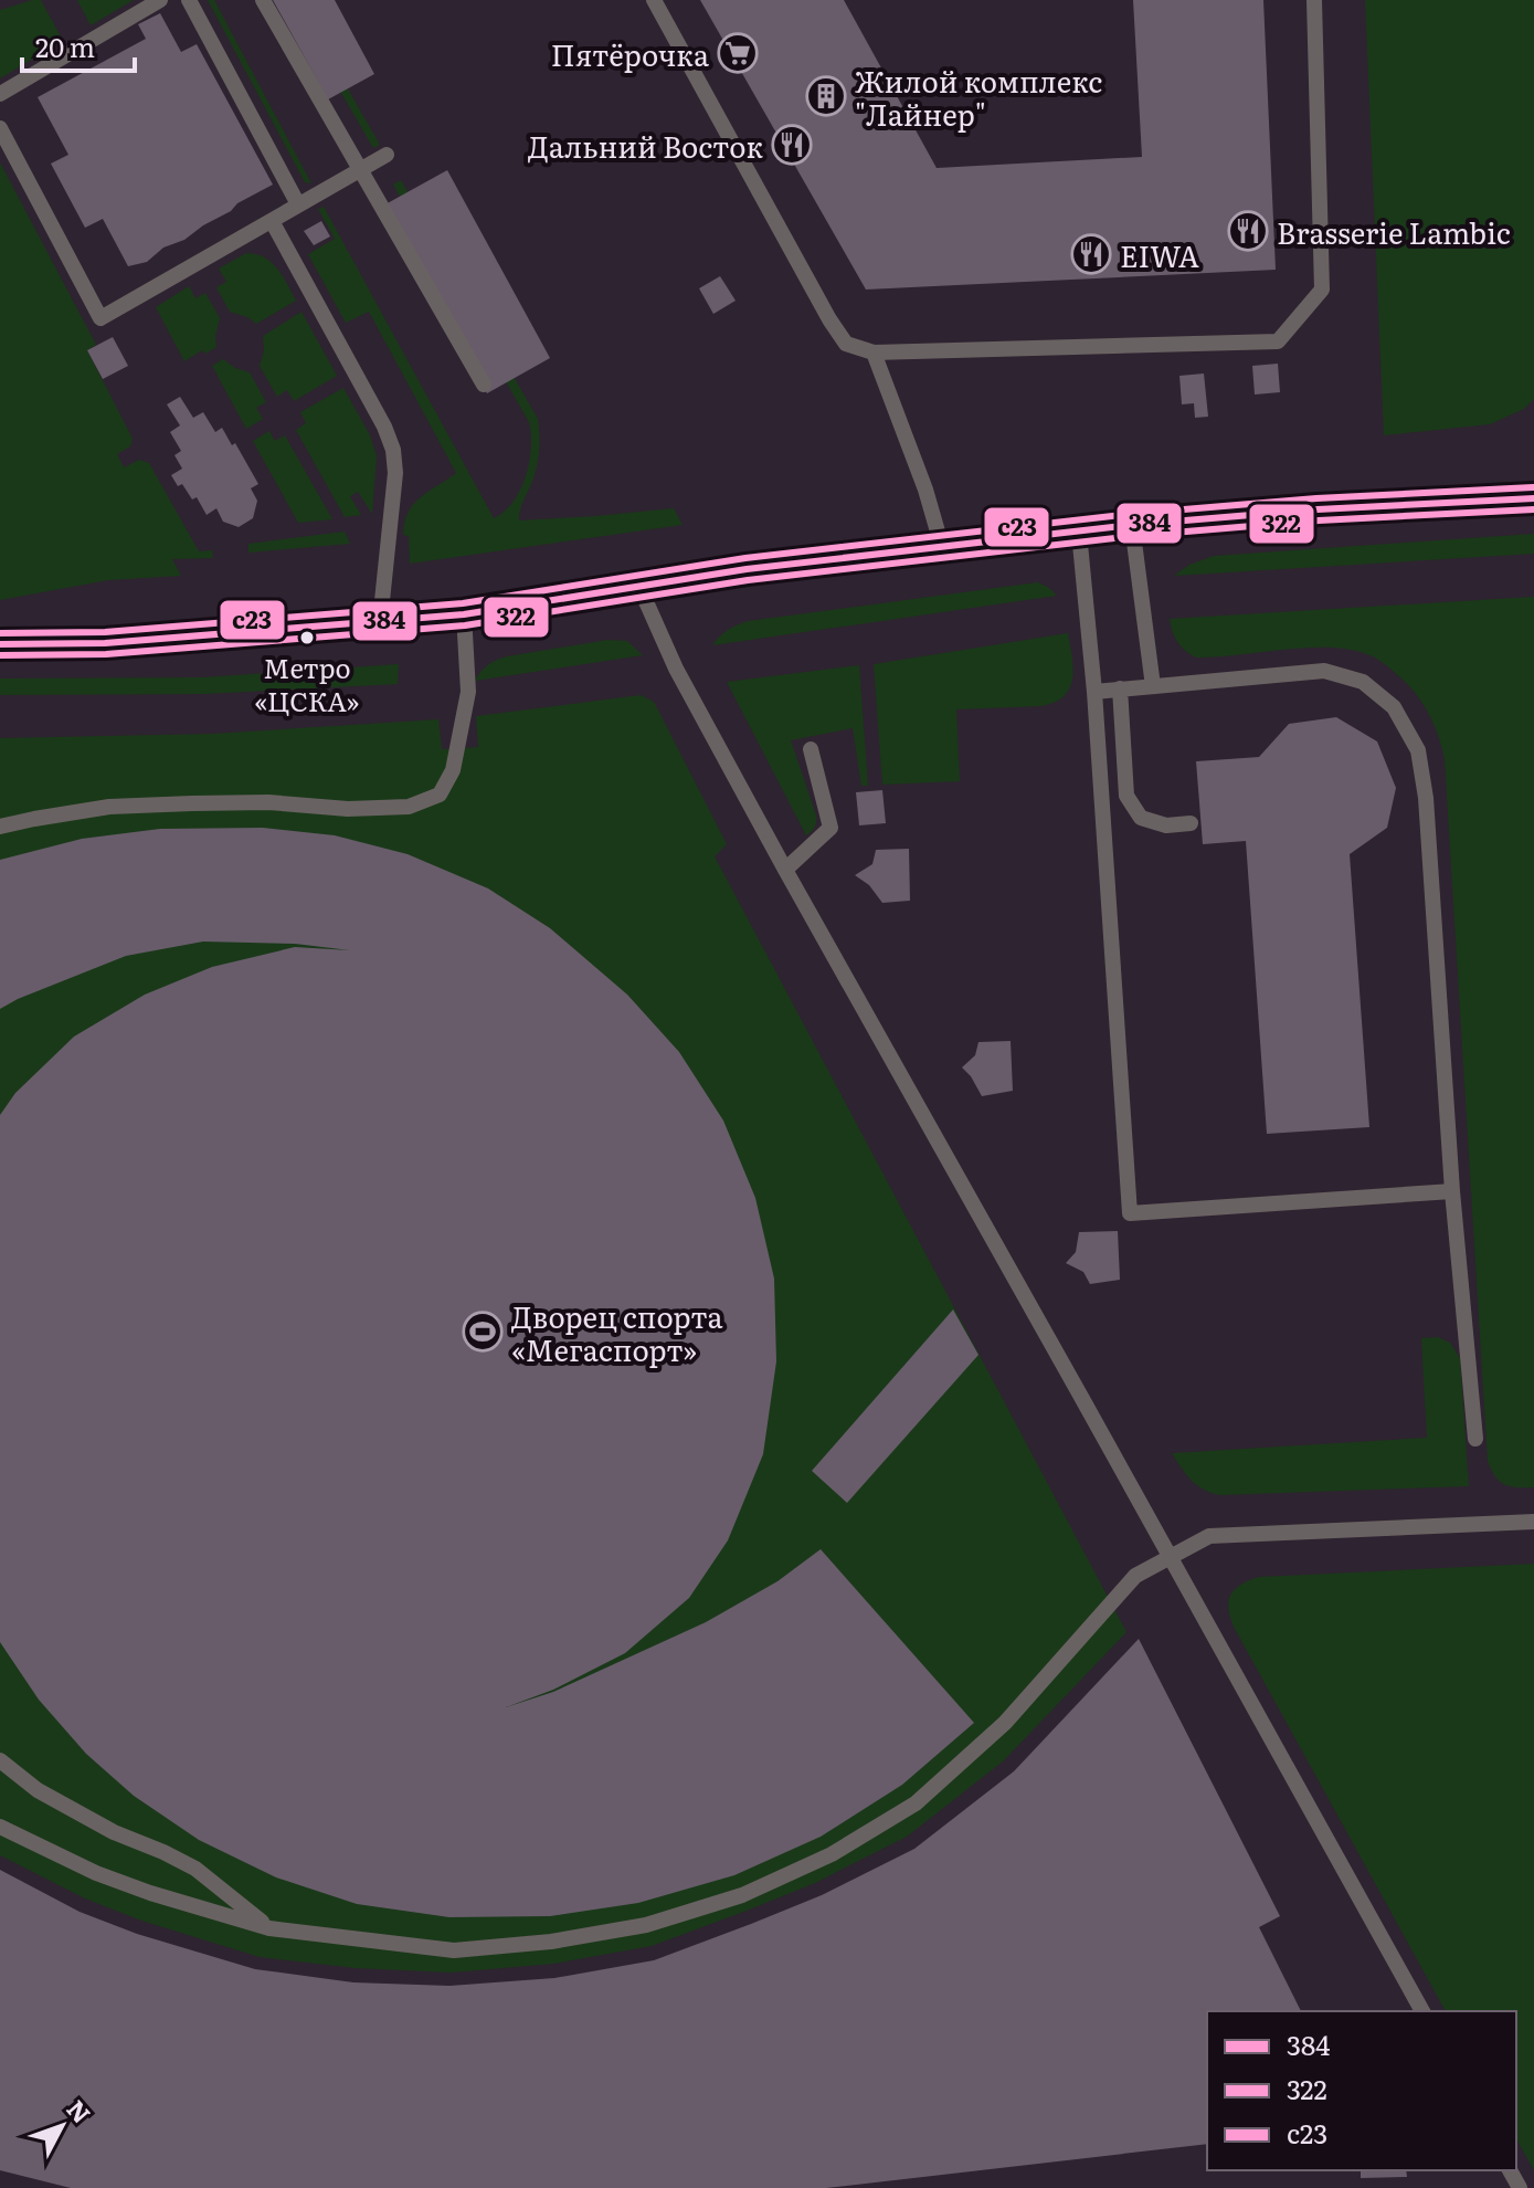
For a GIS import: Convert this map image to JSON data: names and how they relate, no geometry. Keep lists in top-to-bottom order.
{
  "places": {
    "supermarket": ["Пятёрочка"],
    "building": ["Жилой комплекс \"Лайнер\""],
    "restaurant": ["Дальний Восток", "Brasserie Lambic", "EIWA"],
    "other": ["Метро «ЦСКА»"],
    "sports": ["Дворец спорта «Мегаспорт»"]
  },
  "lines": ["transit line с23", "transit line 384", "transit line 322"],
  "legend": ["384", "322", "с23"],
  "scale_bar": "20 m",
  "north": "top right"
}
